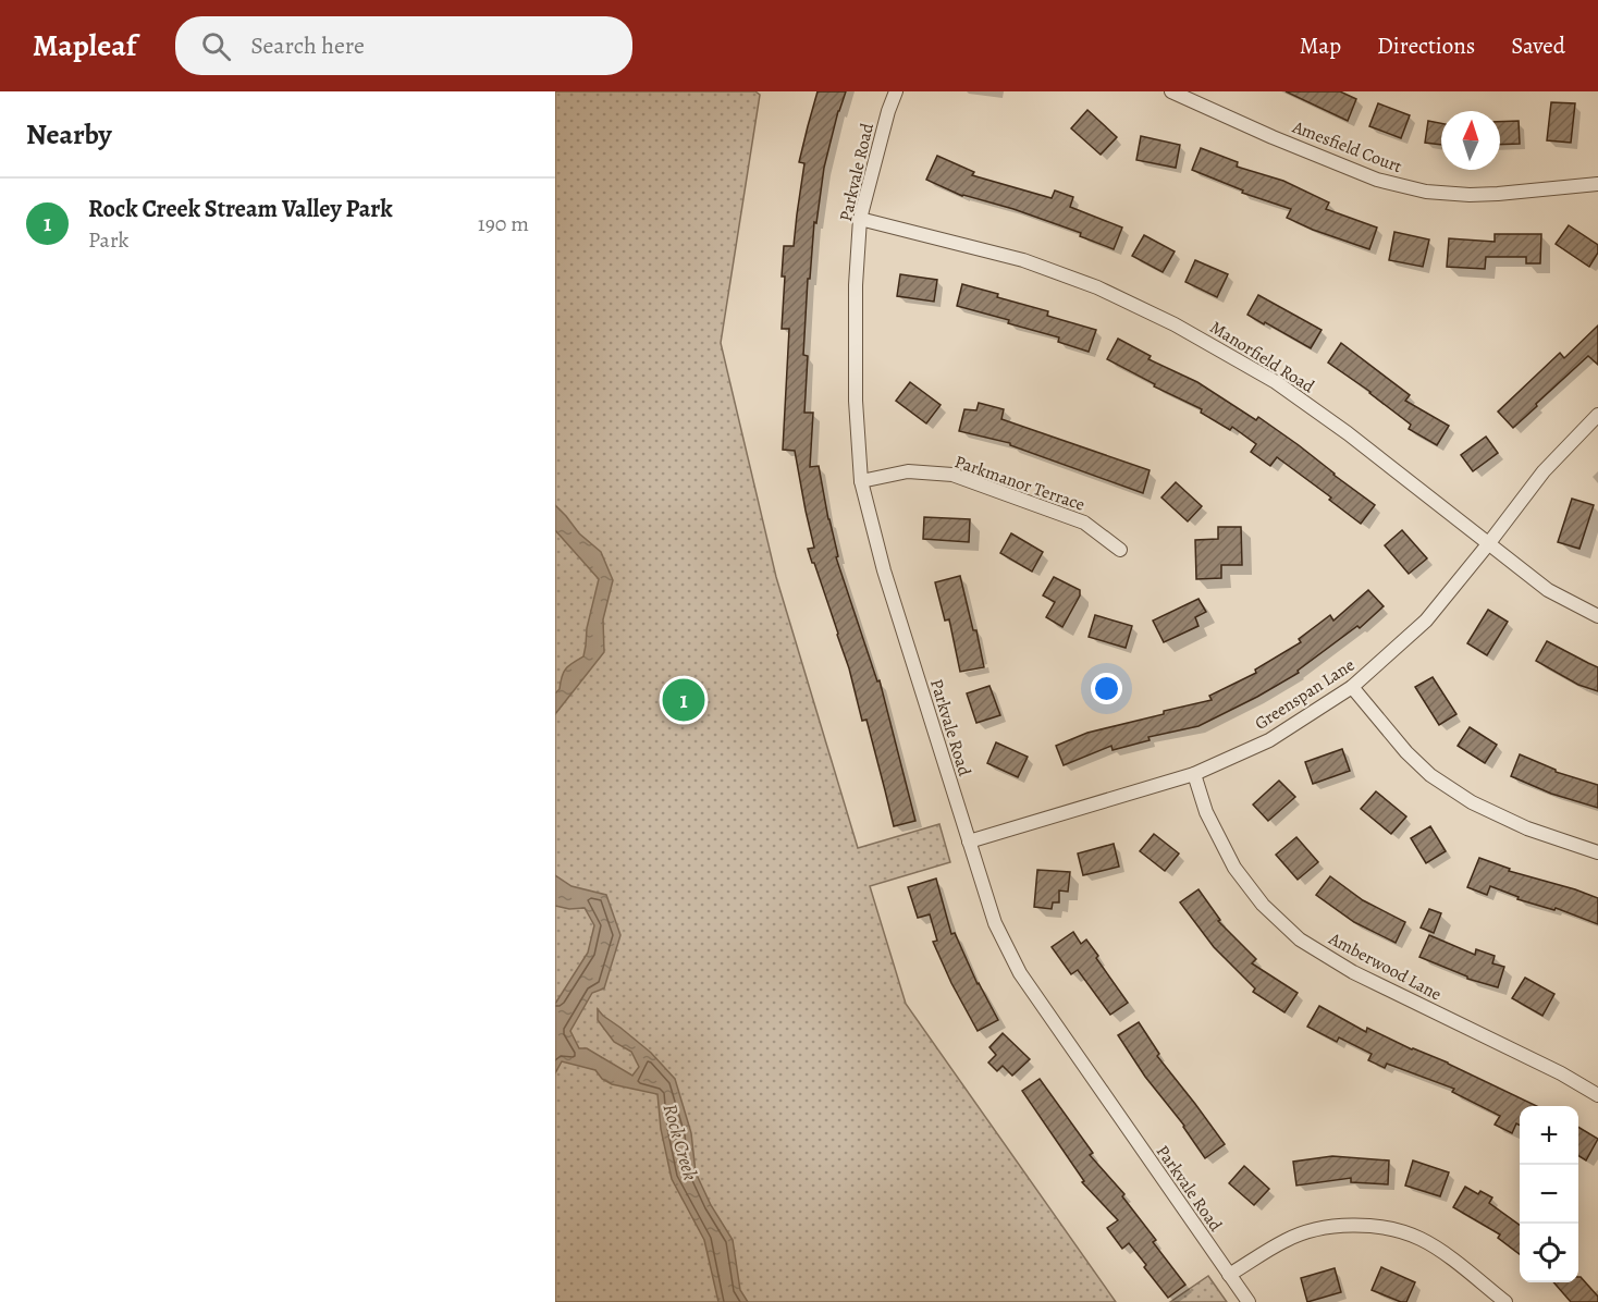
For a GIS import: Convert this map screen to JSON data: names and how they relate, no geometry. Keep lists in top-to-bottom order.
{
  "streets": {
    "street": [
      "Amesfield Court",
      "Parkvale Road",
      "Manorfield Road",
      "Parkmanor Terrace",
      "Greenspan Lane",
      "Amberwood Lane"
    ]
  },
  "crossings": [
    ["Parkvale Road", "Manorfield Road"],
    ["Parkvale Road", "Parkmanor Terrace"],
    ["Parkvale Road", "Greenspan Lane"],
    ["Manorfield Road", "Greenspan Lane"],
    ["Greenspan Lane", "Amberwood Lane"]
  ],
  "water": ["Rock Creek"],
  "north": "top",
  "page": {
    "header": "Mapleaf",
    "search": "Search here",
    "nav": ["Map", "Directions", "Saved"],
    "heading": "Nearby",
    "list": [
      {
        "mark": "1",
        "name": "Rock Creek Stream Valley Park",
        "note": "Park",
        "value": "190 m"
      }
    ],
    "pins": "1",
    "map_buttons": ["+", "−"]
  }
}
